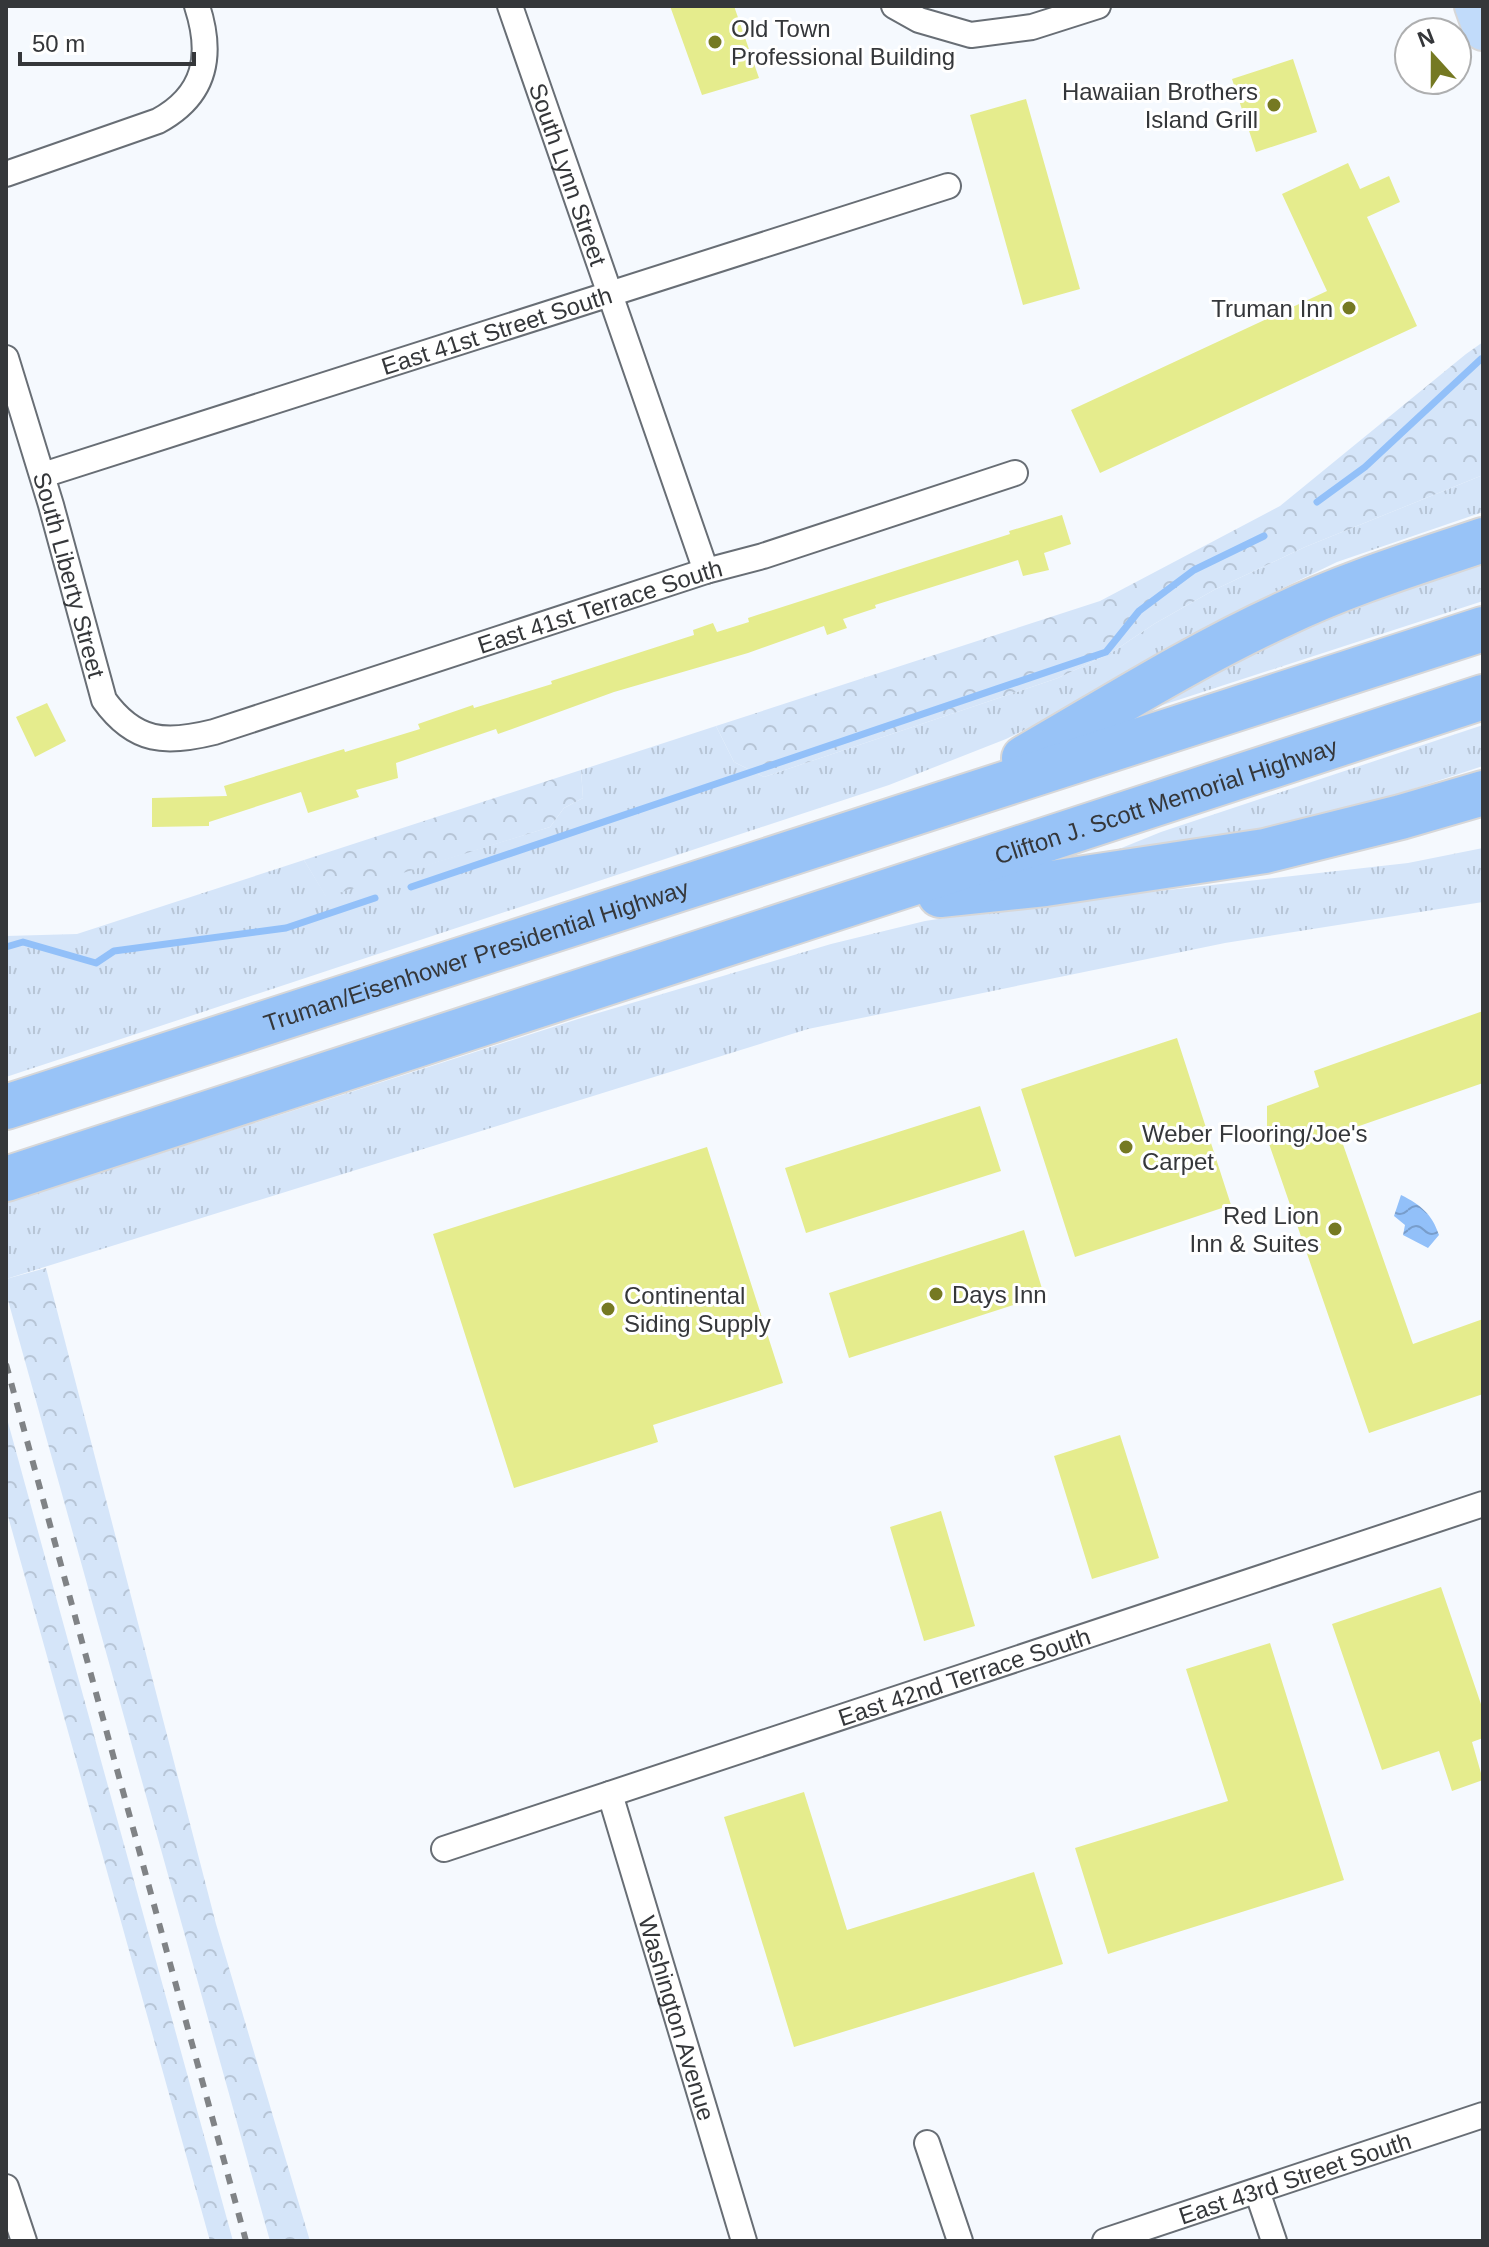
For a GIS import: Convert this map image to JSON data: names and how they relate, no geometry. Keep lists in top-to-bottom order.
{
  "streets": {
    "highway": ["Clifton J. Scott Memorial Highway", "Truman/Eisenhower Presidential Highway"],
    "street": [
      "South Lynn Street",
      "East 41st Street South",
      "South Liberty Street",
      "East 41st Terrace South",
      "East 42nd Terrace South",
      "Washington Avenue",
      "East 43rd Street South"
    ]
  },
  "crossings": [
    ["South Lynn Street", "East 41st Street South"],
    ["South Lynn Street", "East 41st Terrace South"],
    ["East 41st Street South", "South Liberty Street"],
    ["South Liberty Street", "East 41st Terrace South"],
    ["East 42nd Terrace South", "Washington Avenue"]
  ],
  "places": [
    "Old Town Professional Building",
    "Hawaiian Brothers Island Grill",
    "Truman Inn",
    "Weber Flooring/Joe's Carpet",
    "Red Lion Inn & Suites",
    "Days Inn",
    "Continental Siding Supply"
  ],
  "scale_bar": "50 m",
  "north": "top"
}
